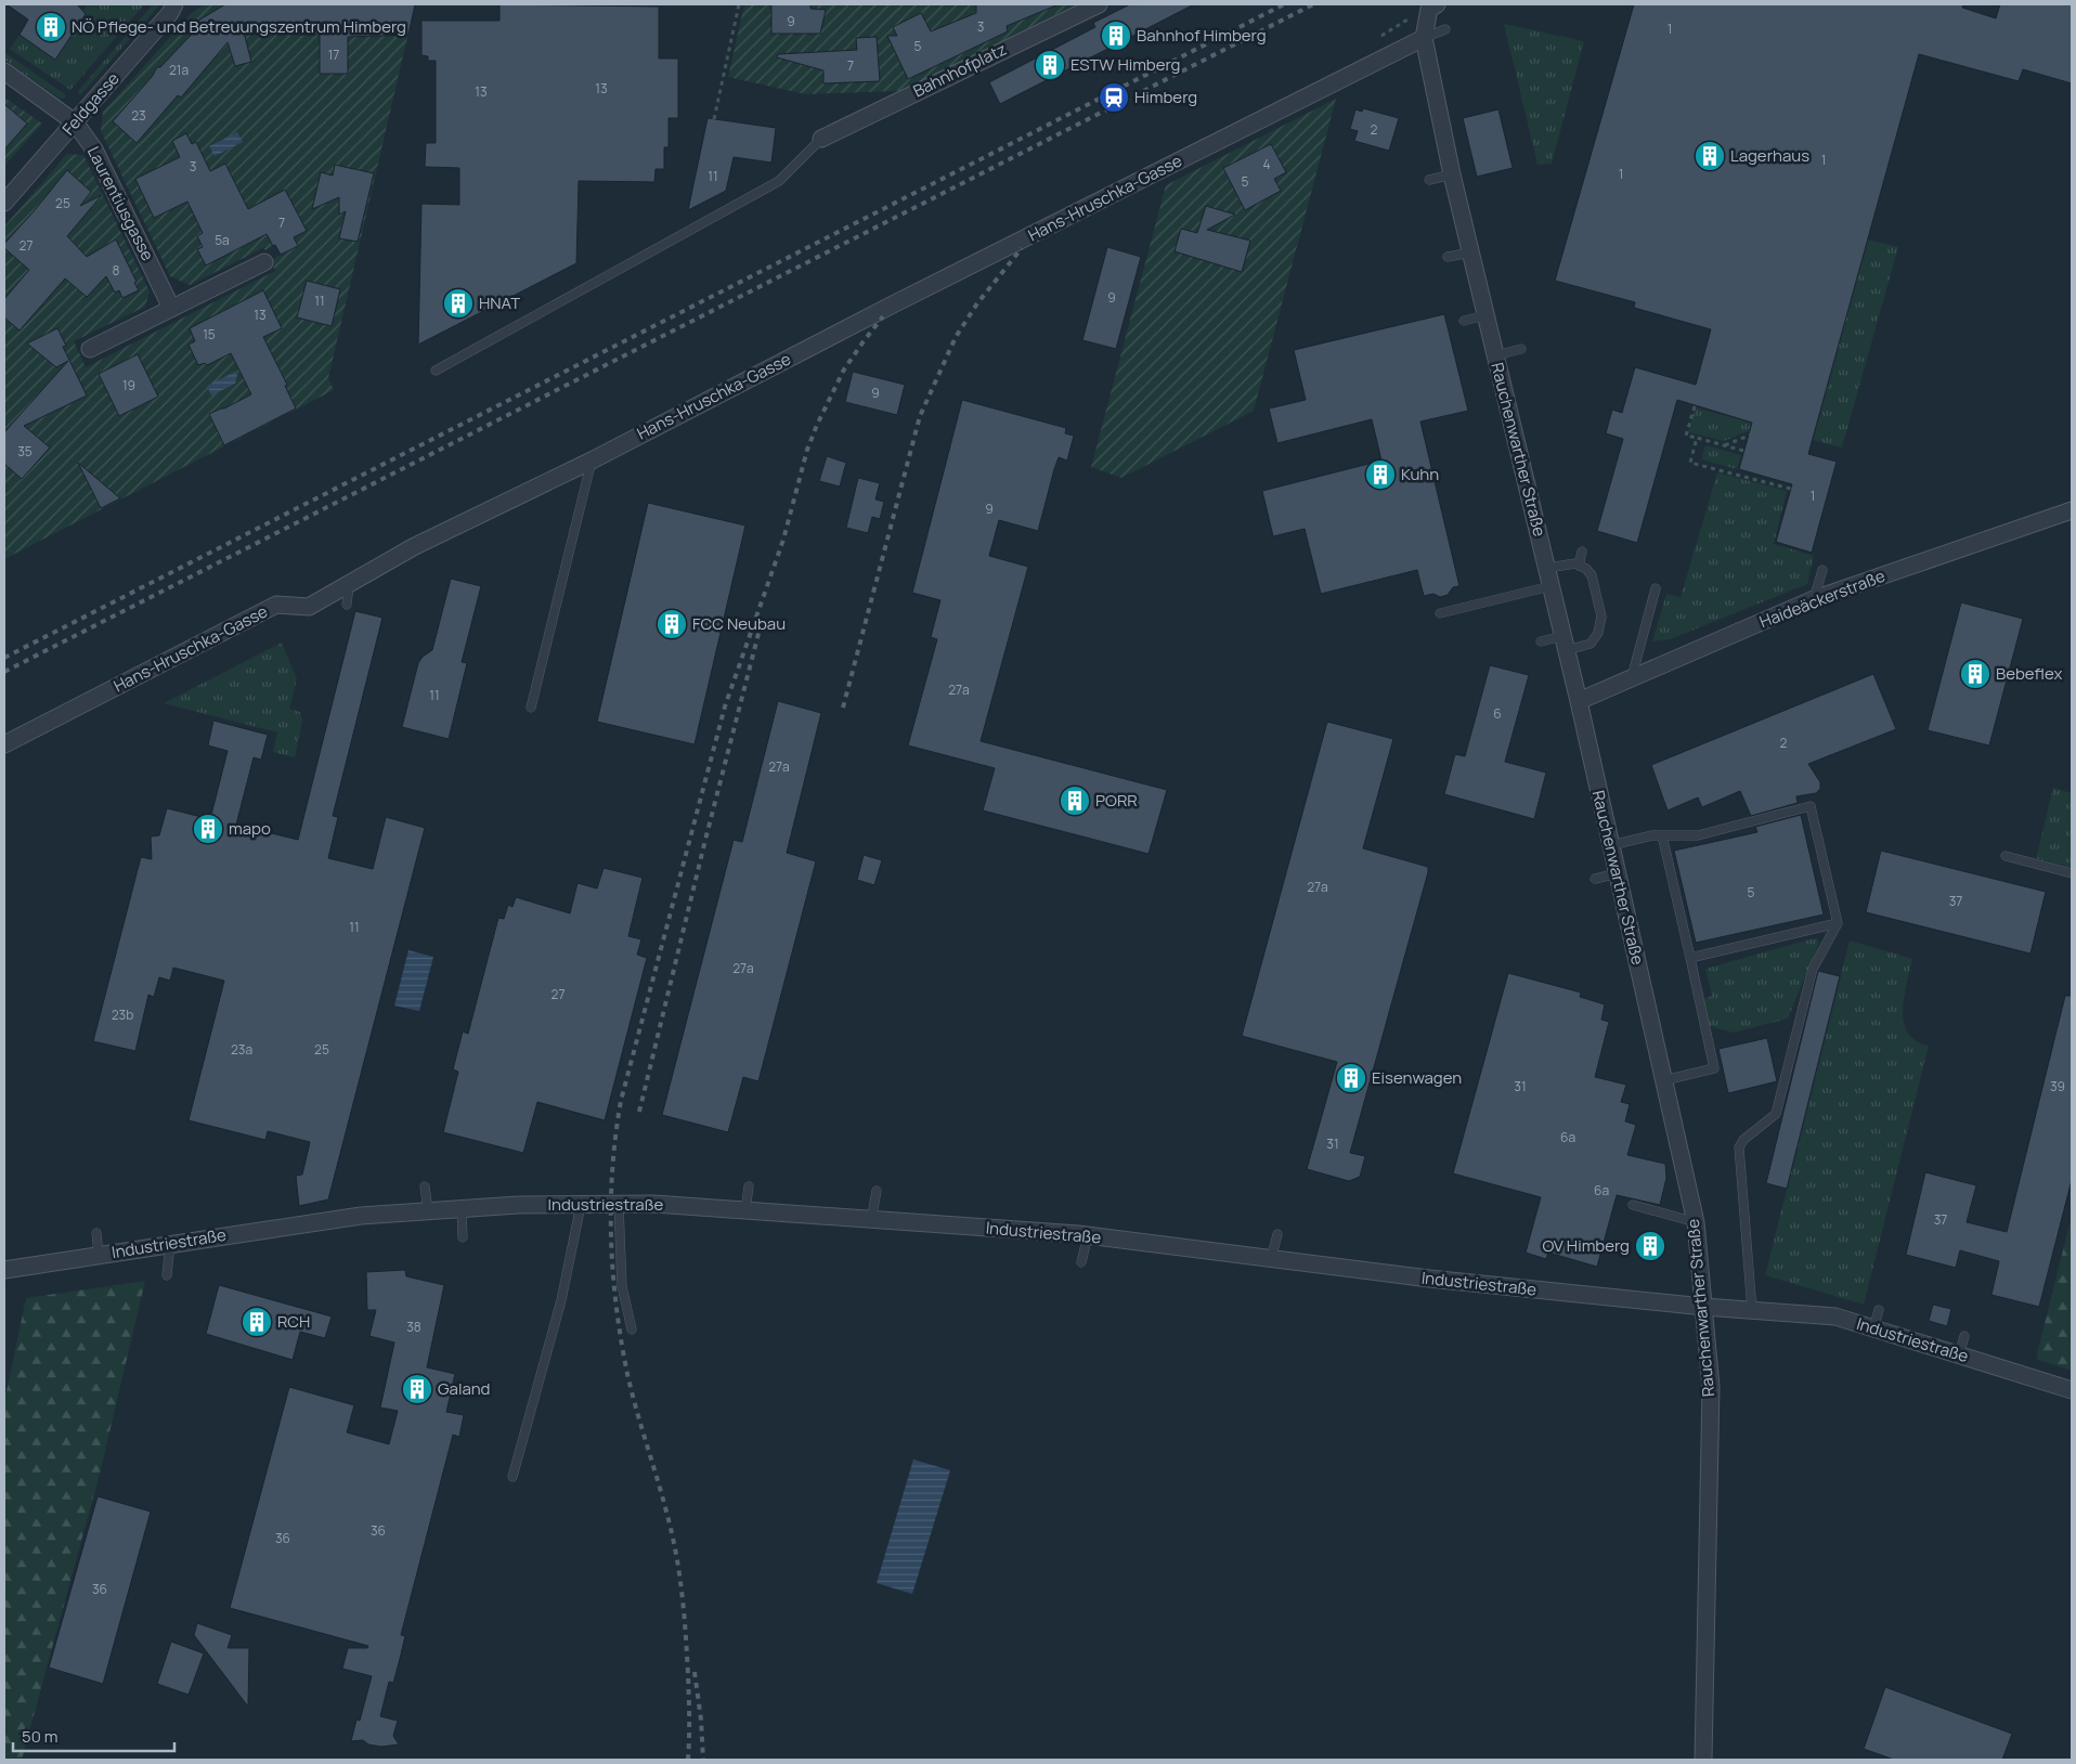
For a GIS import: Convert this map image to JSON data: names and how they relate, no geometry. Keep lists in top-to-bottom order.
{
  "streets": {
    "street": [
      "Bahnhofplatz",
      "Feldgasse",
      "Hans-Hruschka-Gasse",
      "Laurentiusgasse",
      "Rauchenwarther Straße",
      "Haideäckerstraße",
      "Industriestraße"
    ]
  },
  "crossings": [
    ["Feldgasse", "Laurentiusgasse"],
    ["Hans-Hruschka-Gasse", "Rauchenwarther Straße"],
    ["Rauchenwarther Straße", "Haideäckerstraße"],
    ["Rauchenwarther Straße", "Industriestraße"]
  ],
  "places": {
    "building": [
      "NÖ Pflege- und Betreuungszentrum Himberg",
      "Bahnhof Himberg",
      "ESTW Himberg",
      "Lagerhaus",
      "HNAT",
      "Kuhn",
      "FCC Neubau",
      "Bebeflex",
      "PORR",
      "mapo",
      "Eisenwagen",
      "OV Himberg",
      "RCH",
      "Galand"
    ],
    "station": ["Himberg"]
  },
  "house_numbers": [
    "9",
    "3",
    "1",
    "5",
    "17",
    "7",
    "21a",
    "13",
    "13",
    "23",
    "2",
    "1",
    "4",
    "3",
    "1",
    "11",
    "5",
    "25",
    "7",
    "5a",
    "27",
    "8",
    "9",
    "11",
    "13",
    "15",
    "19",
    "9",
    "35",
    "1",
    "9",
    "27a",
    "11",
    "6",
    "2",
    "27a",
    "27a",
    "5",
    "37",
    "11",
    "27a",
    "27",
    "23b",
    "23a",
    "25",
    "31",
    "39",
    "6a",
    "31",
    "6a",
    "37",
    "38",
    "36",
    "36",
    "36"
  ],
  "scale_bar": "50 m"
}
